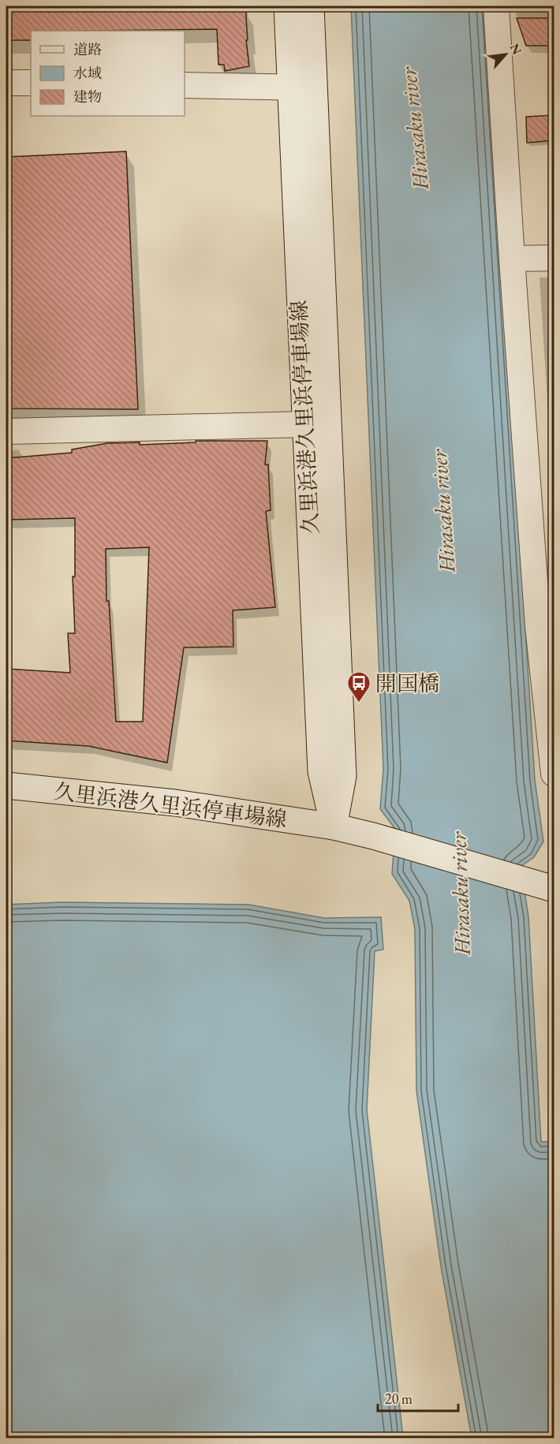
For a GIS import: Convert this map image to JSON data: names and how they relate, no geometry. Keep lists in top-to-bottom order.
{
  "streets": {
    "main road": ["久里浜港久里浜停車場線"]
  },
  "water": ["Hirasaku river"],
  "places": {
    "bus stop": ["開国橋"]
  },
  "legend": ["道路", "水域", "建物"],
  "scale_bar": "20 m",
  "north": "top right"
}
